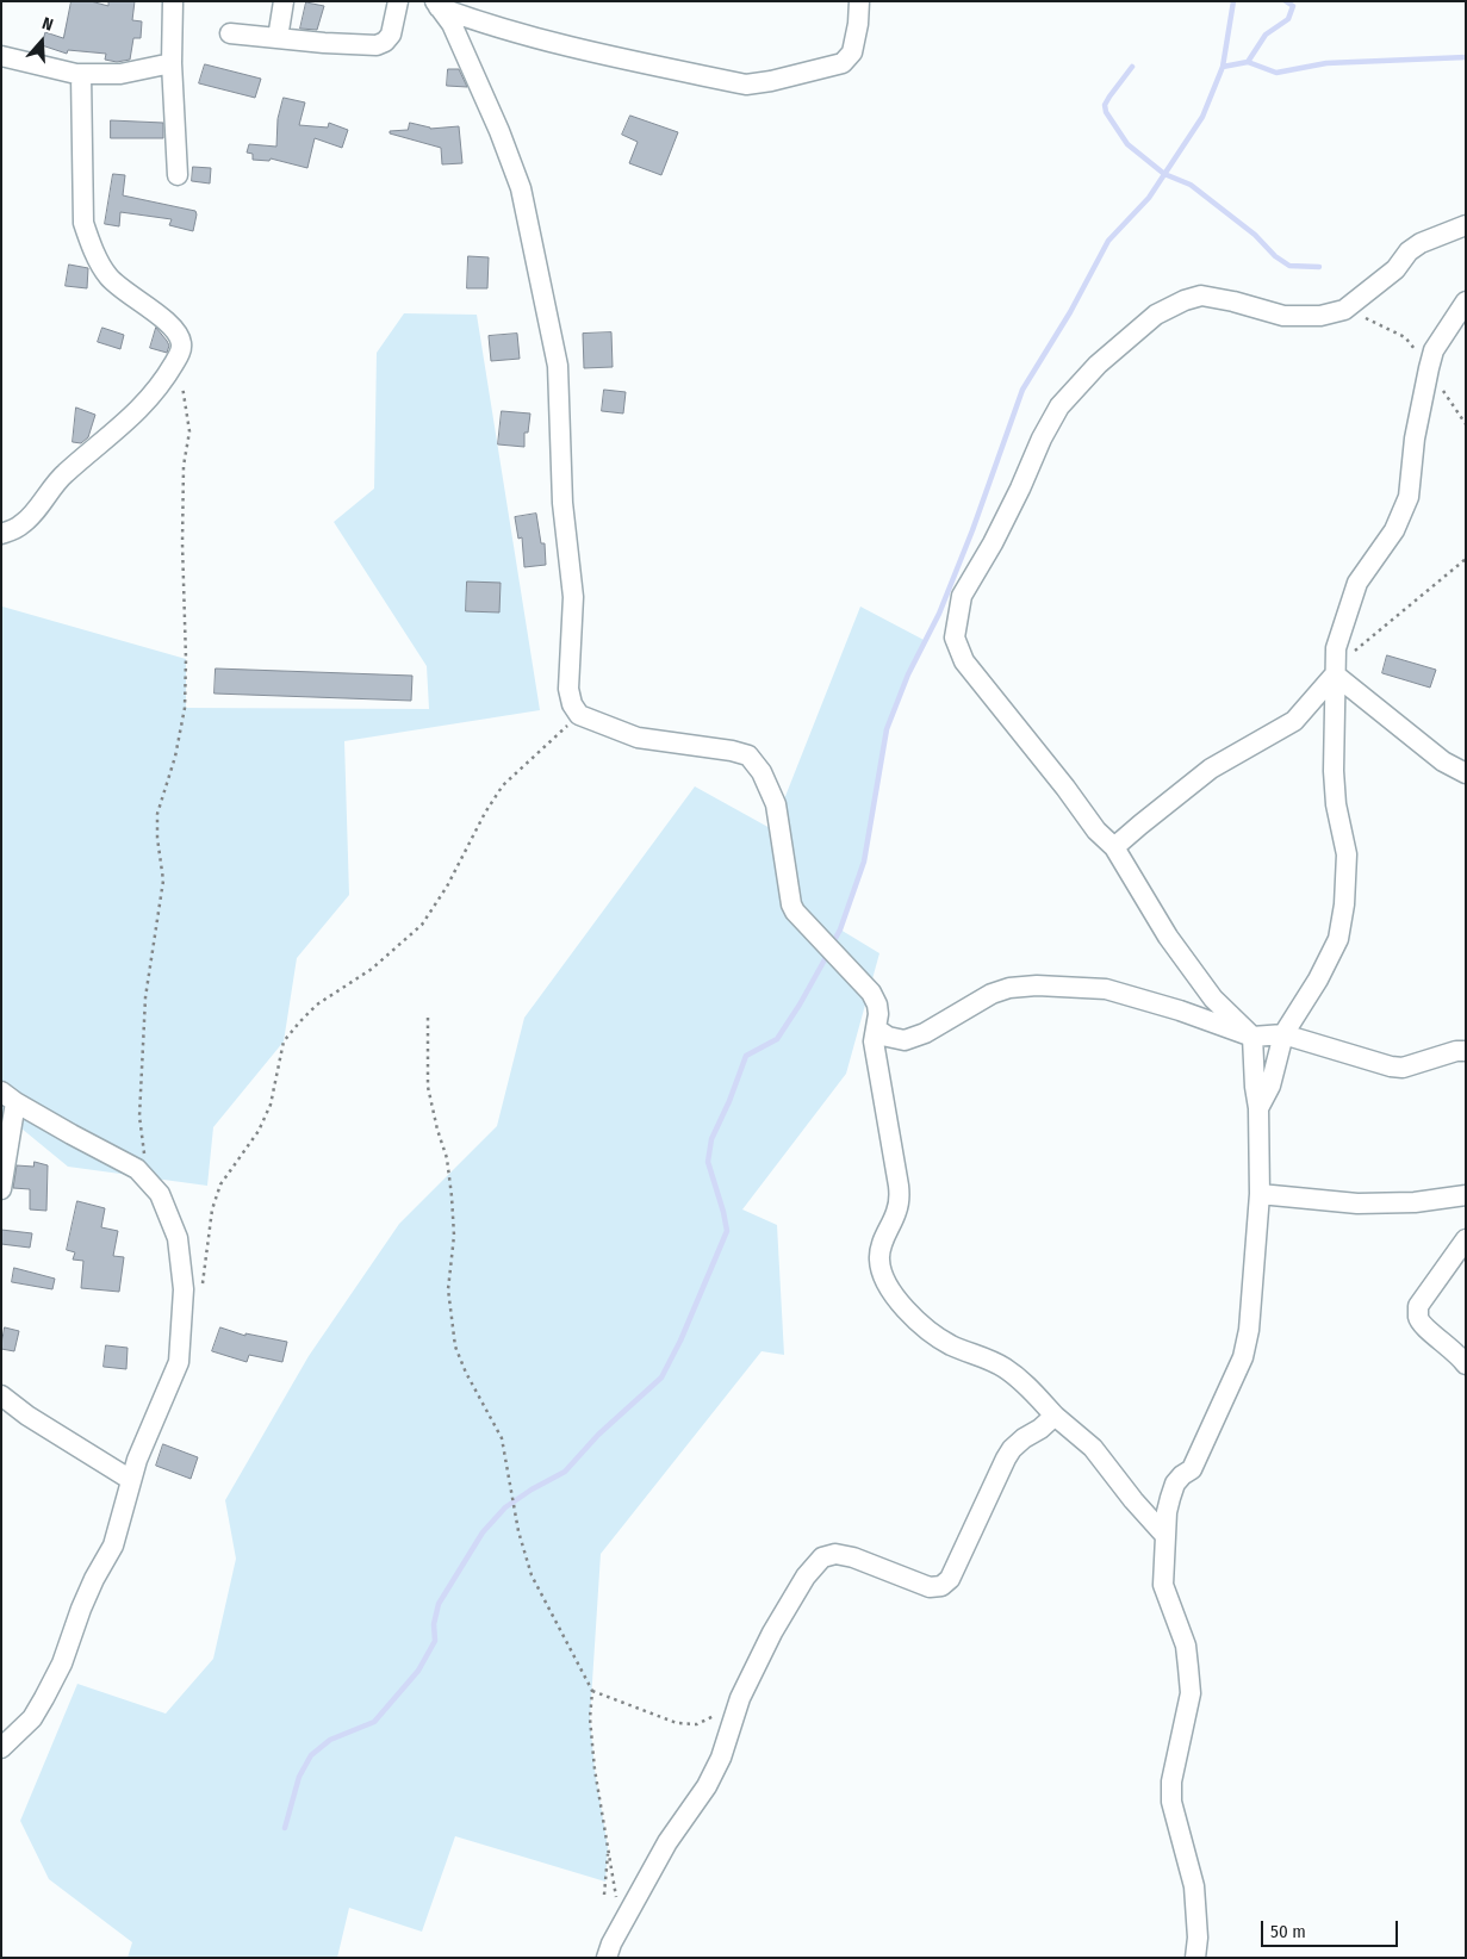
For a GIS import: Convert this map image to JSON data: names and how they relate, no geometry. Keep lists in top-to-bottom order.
{
  "scale_bar": "50 m",
  "north": "top"
}
